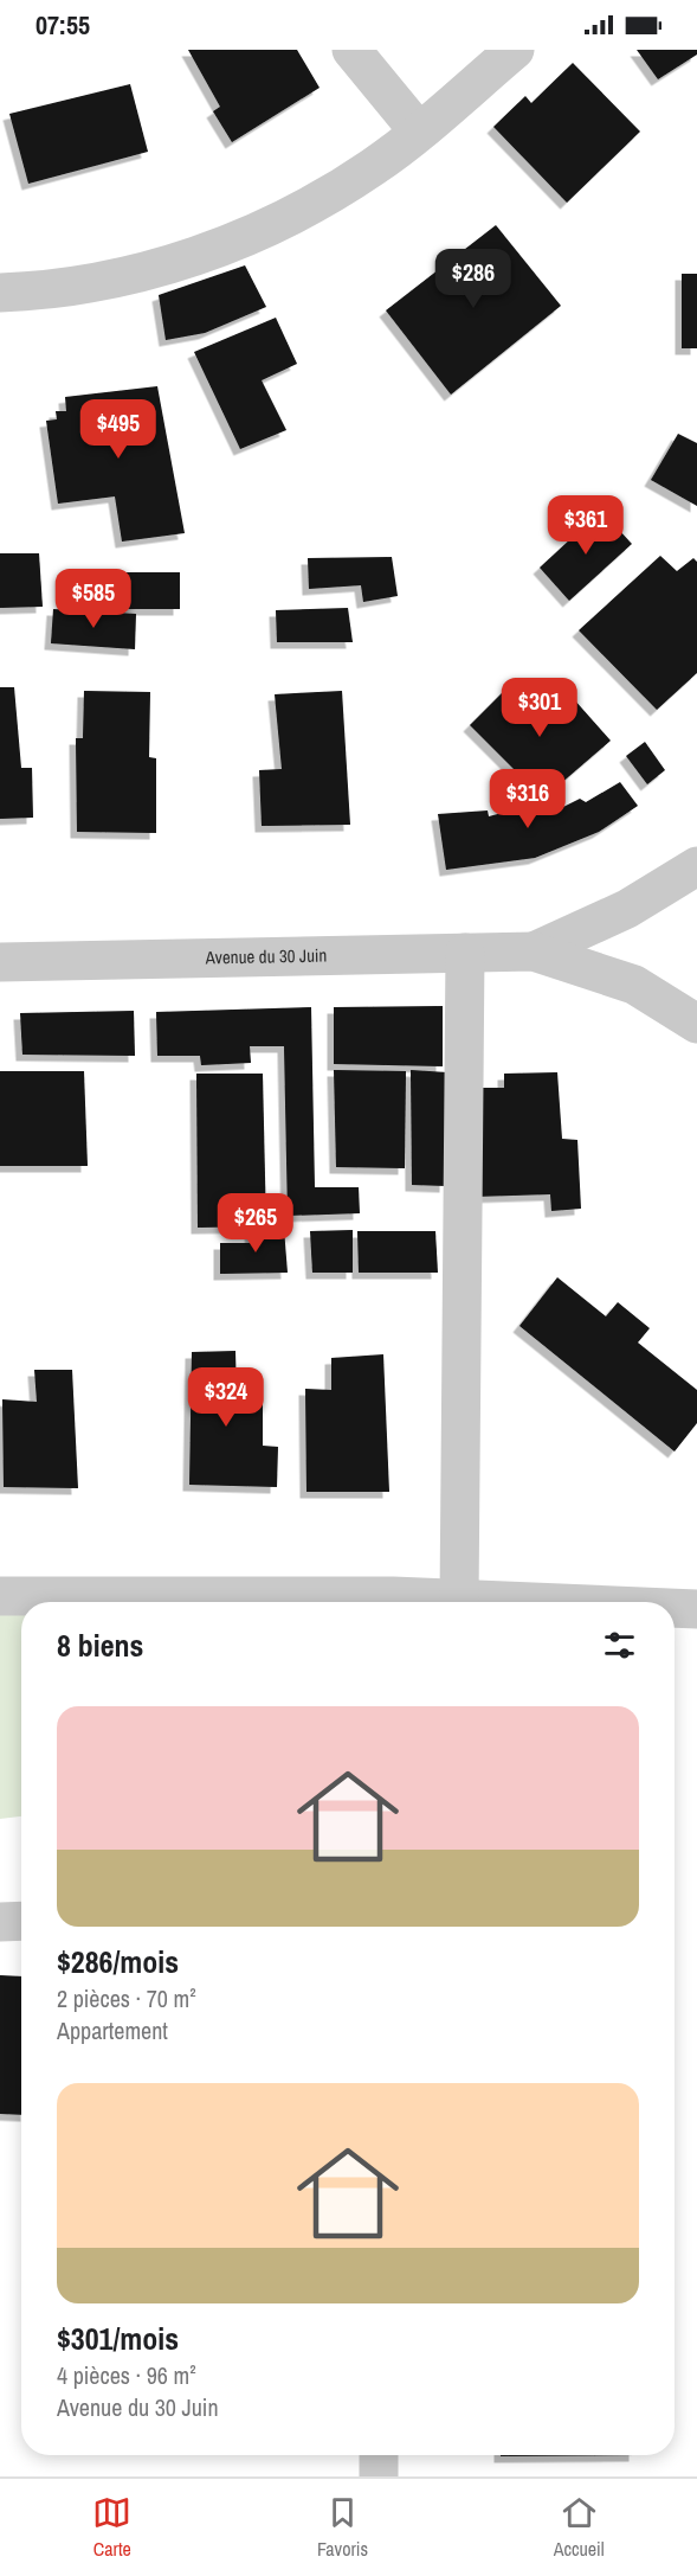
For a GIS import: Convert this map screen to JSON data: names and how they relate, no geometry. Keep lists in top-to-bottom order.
{
  "streets": {
    "street": ["Avenue du 30 Juin"]
  },
  "page": {
    "status": "07:55",
    "price": [
      "$286",
      "$495",
      "$361",
      "$585",
      "$301",
      "$316",
      "$265",
      "$324"
    ],
    "heading": "8 biens",
    "list": [
      {
        "name": "$286/mois",
        "note": "2 pièces · 70 m² · Appartement"
      },
      {
        "name": "$301/mois",
        "note": "4 pièces · 96 m² · Avenue du 30 Juin"
      }
    ],
    "tabs": ["Carte", "Favoris", "Accueil"]
  }
}
